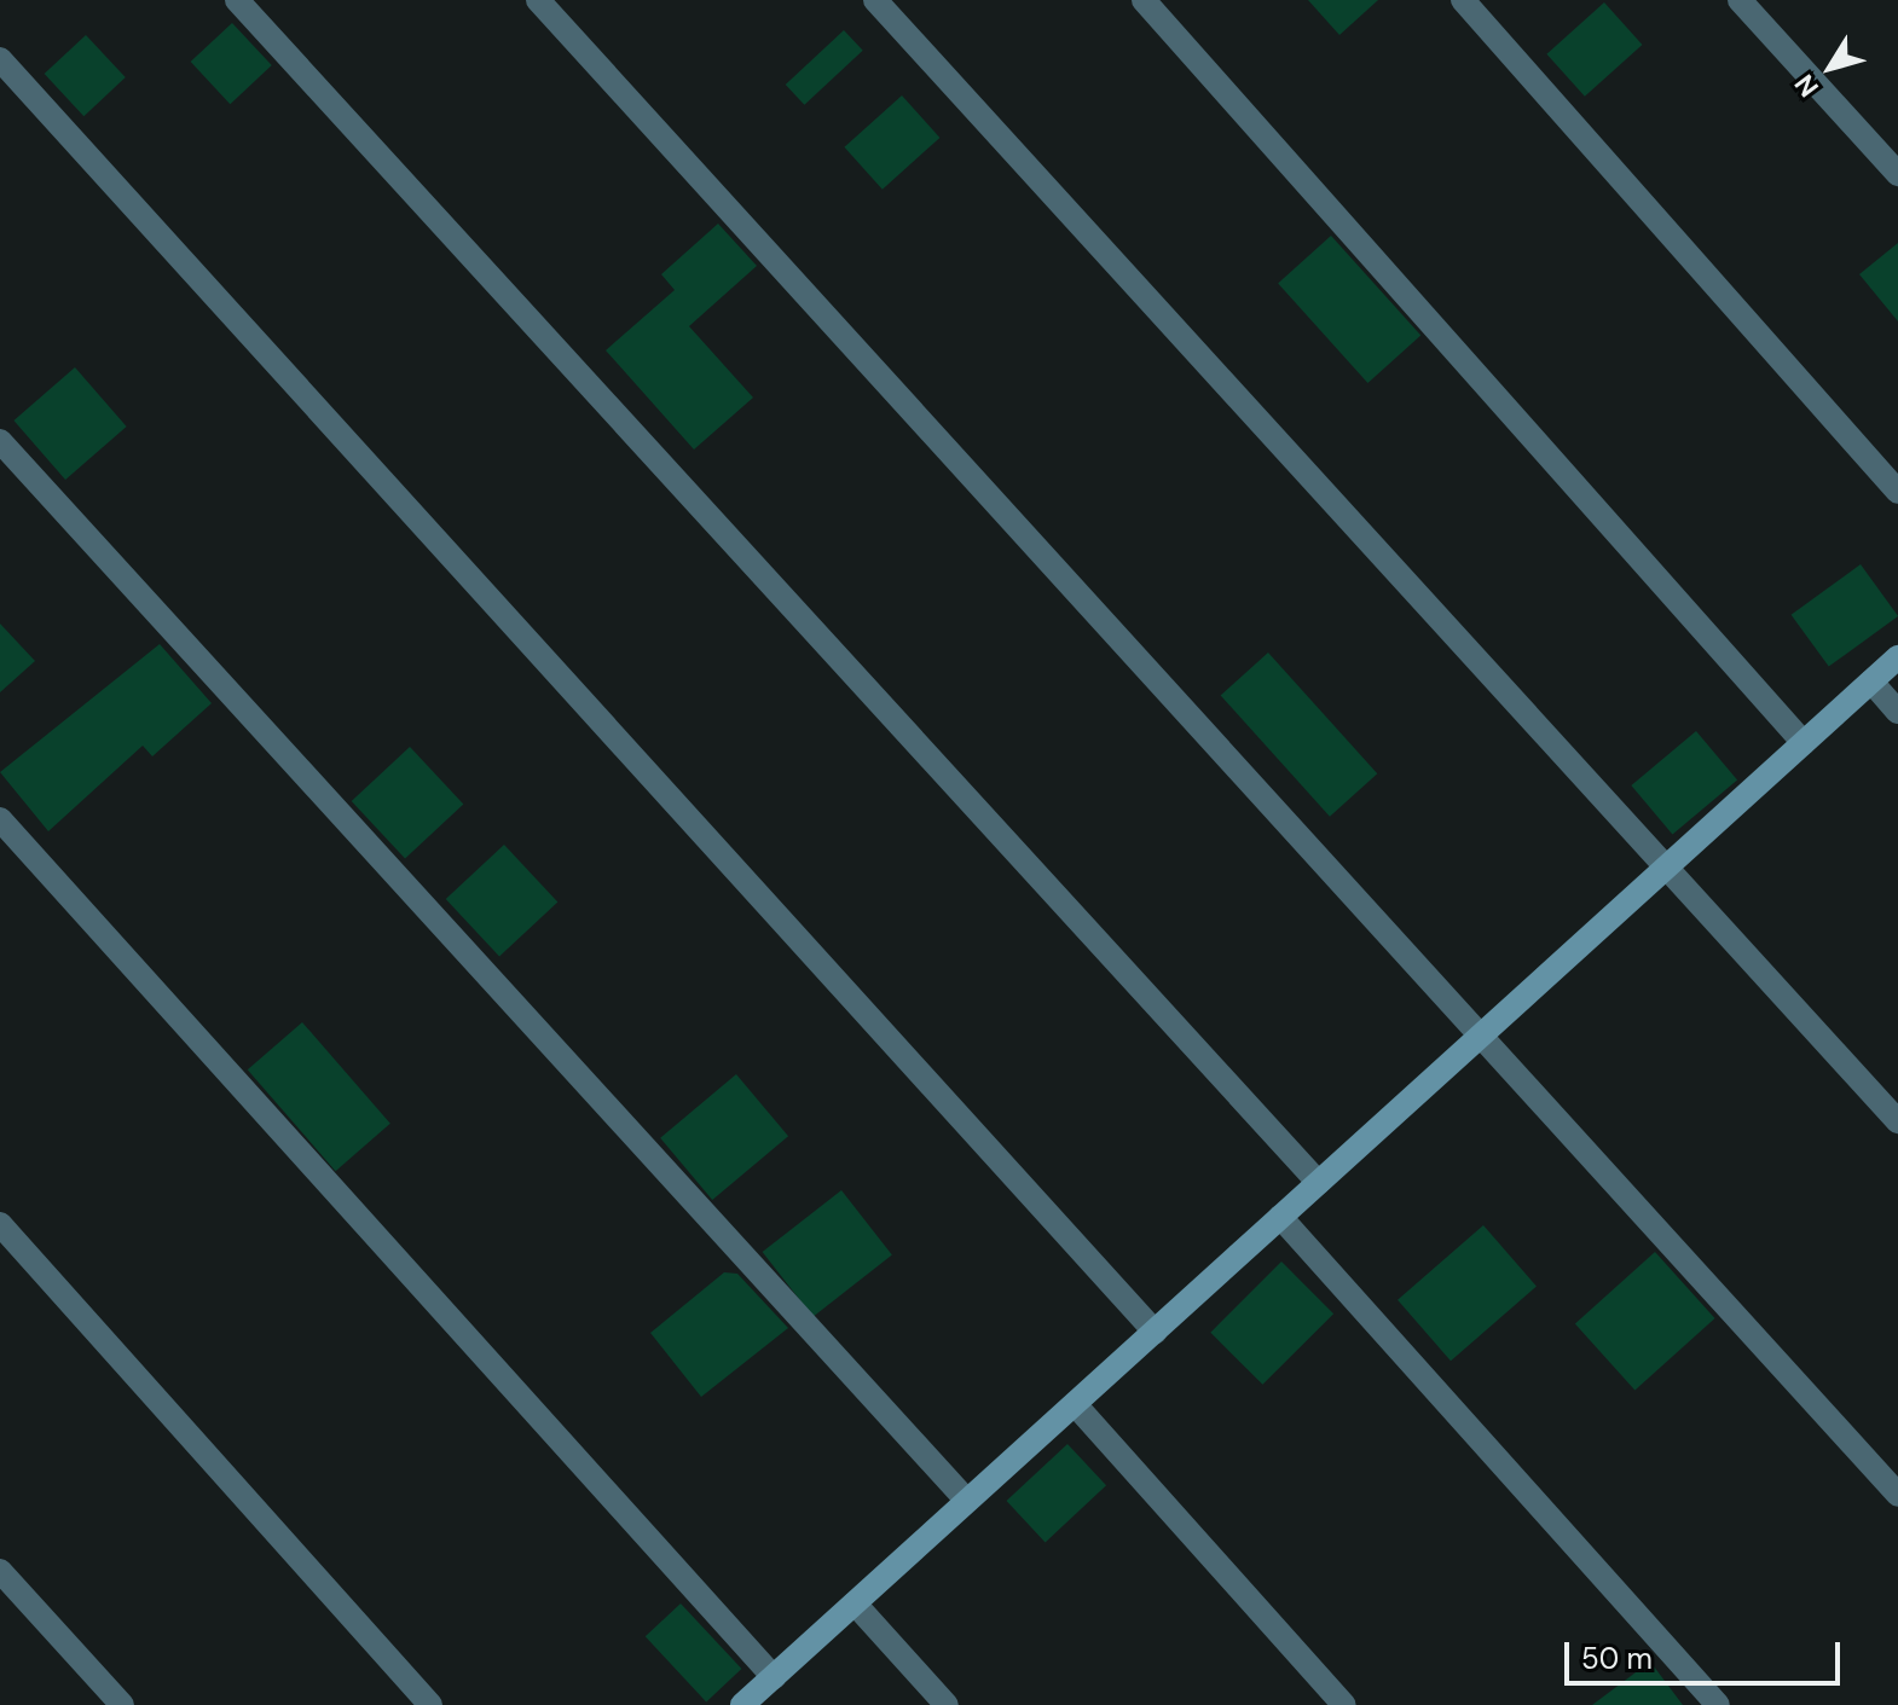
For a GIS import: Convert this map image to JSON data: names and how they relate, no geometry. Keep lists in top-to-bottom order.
{
  "scale_bar": "50 m",
  "north": "bottom left"
}
